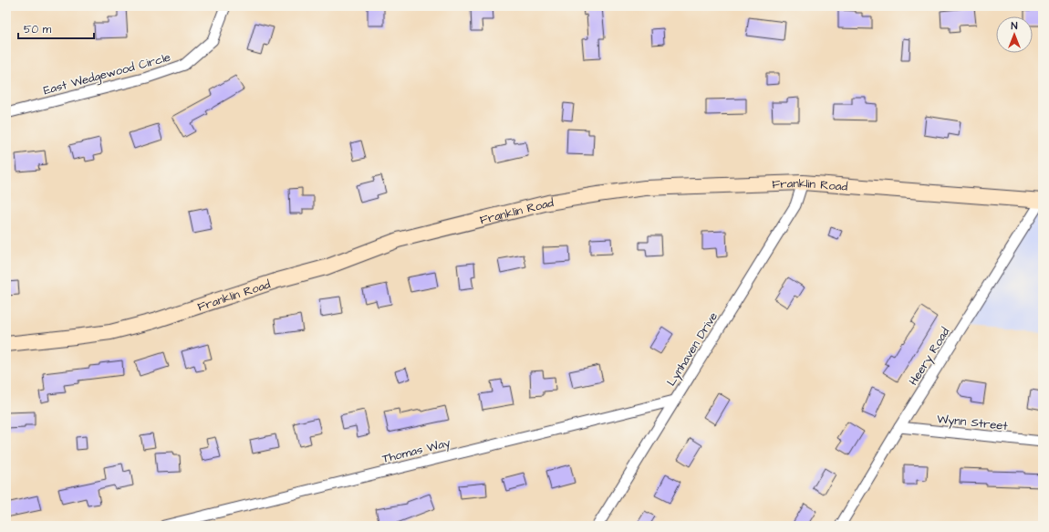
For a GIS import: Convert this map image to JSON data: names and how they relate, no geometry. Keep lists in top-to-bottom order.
{
  "streets": {
    "main road": ["Franklin Road"],
    "street": [
      "East Wedgewood Circle",
      "Lynhaven Drive",
      "Heery Road",
      "Wynn Street",
      "Thomas Way"
    ]
  },
  "crossings": [
    ["Franklin Road", "Lynhaven Drive"],
    ["Franklin Road", "Heery Road"],
    ["Lynhaven Drive", "Thomas Way"],
    ["Heery Road", "Wynn Street"]
  ],
  "scale_bar": "50 m",
  "north": "top"
}
